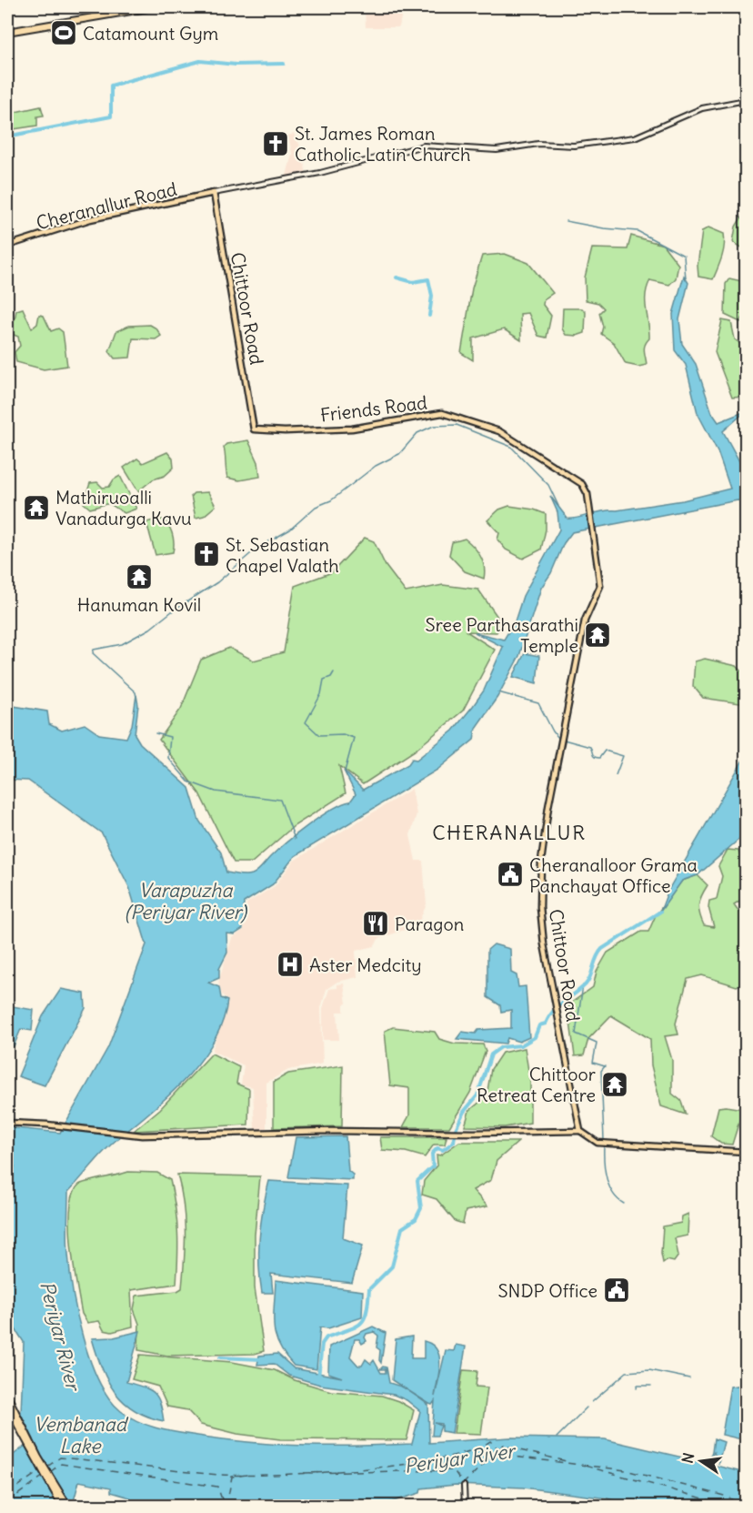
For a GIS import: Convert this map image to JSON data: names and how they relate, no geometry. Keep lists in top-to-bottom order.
{
  "streets": {
    "main road": ["Cheranallur Road", "Chittoor Road", "Friends Road"]
  },
  "crossings": [
    ["Cheranallur Road", "Chittoor Road"],
    ["Chittoor Road", "Friends Road"]
  ],
  "districts": ["CHERANALLUR"],
  "water": ["Varapuzha (Periyar River)", "Periyar River", "Vembanad Lake"],
  "places": {
    "sports": ["Catamount Gym"],
    "church": ["St. James Roman Catholic Latin Church", "St. Sebastian Chapel Valath"],
    "temple": [
      "Mathiruoalli Vanadurga Kavu",
      "Hanuman Kovil",
      "Sree Parthasarathi Temple",
      "Chittoor Retreat Centre"
    ],
    "public building": ["Cheranalloor Grama Panchayat Office", "SNDP Office"],
    "restaurant": ["Paragon"],
    "hospital": ["Aster Medcity"]
  },
  "north": "left"
}
